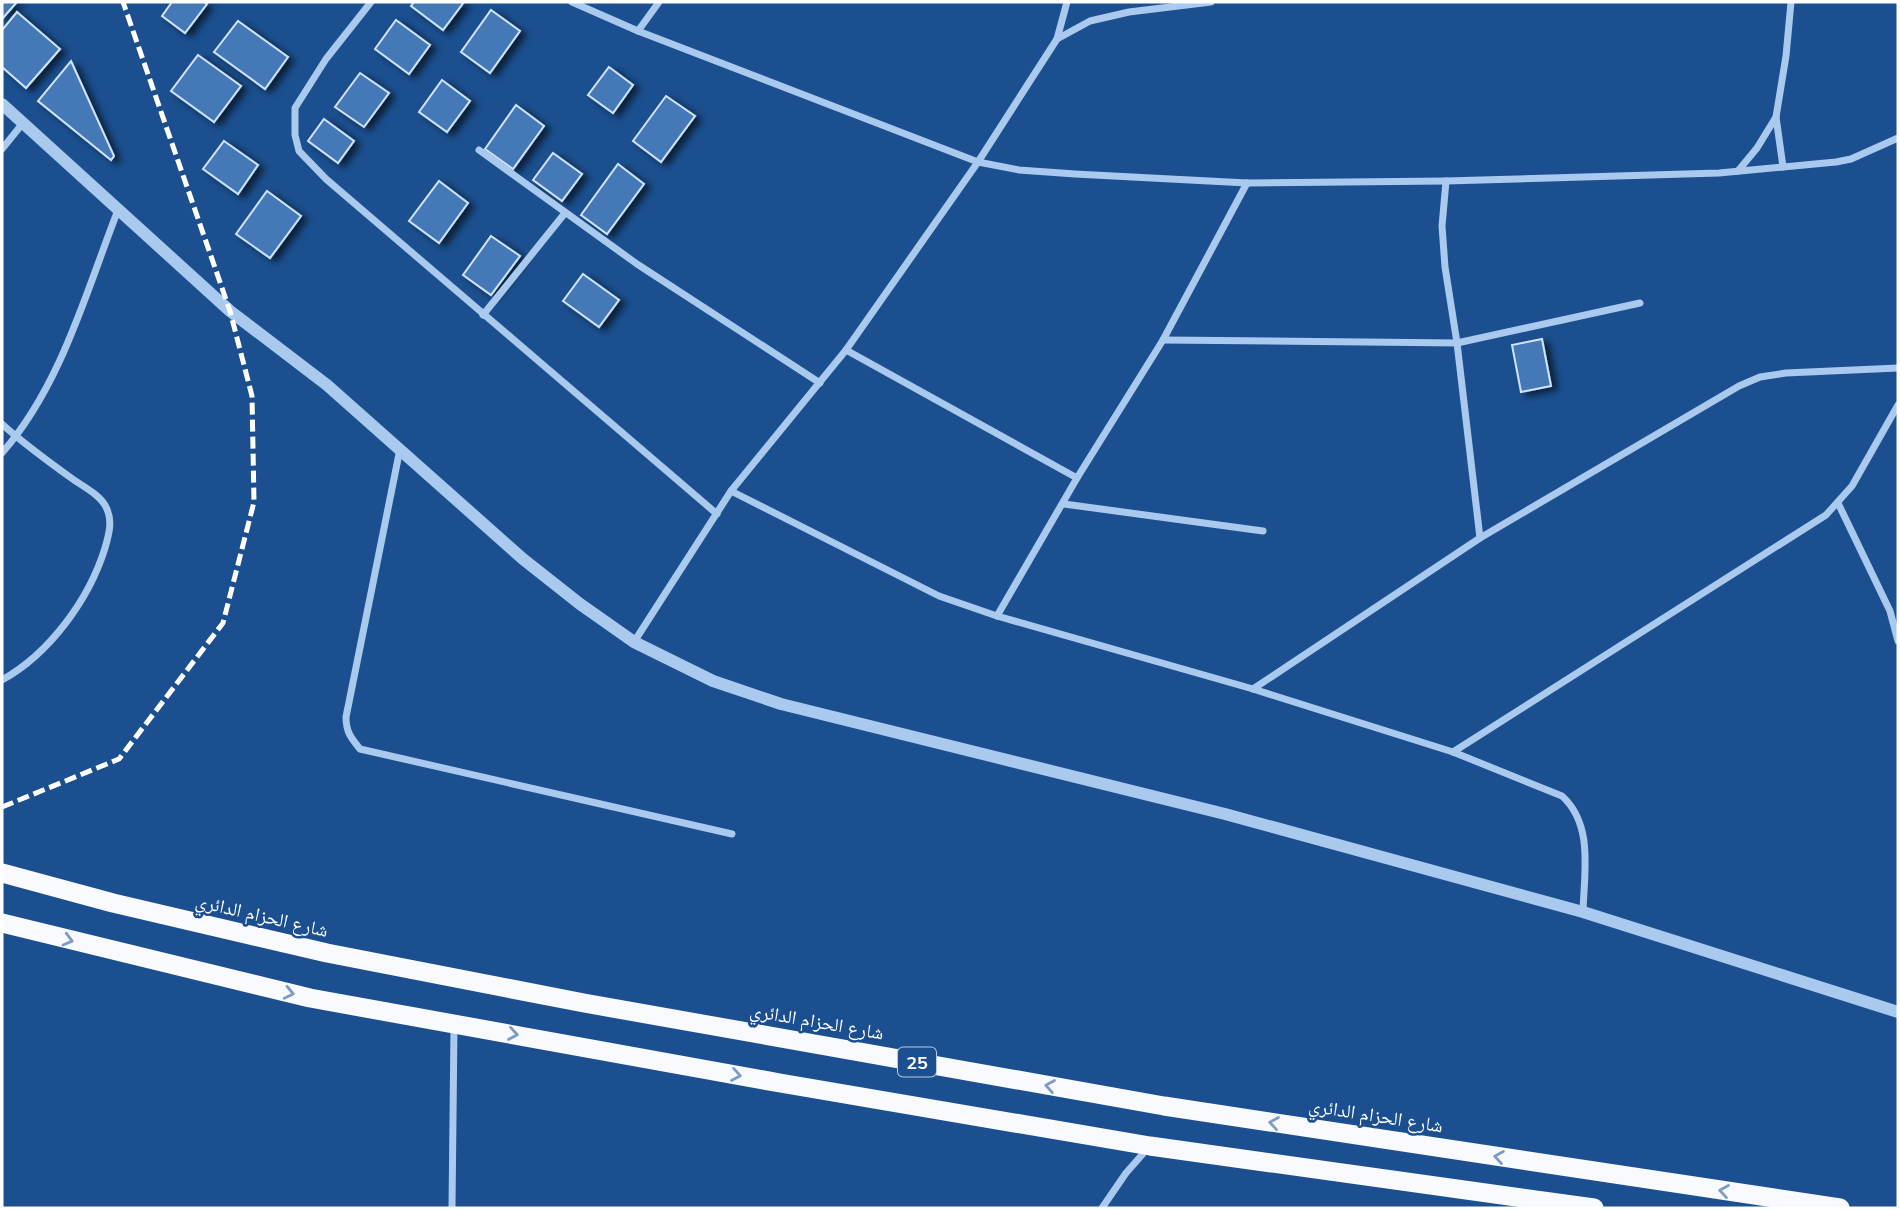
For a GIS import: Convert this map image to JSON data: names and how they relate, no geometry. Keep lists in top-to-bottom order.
{
  "streets": {
    "highway": ["شارع الحزام الدائري", "25"]
  }
}
